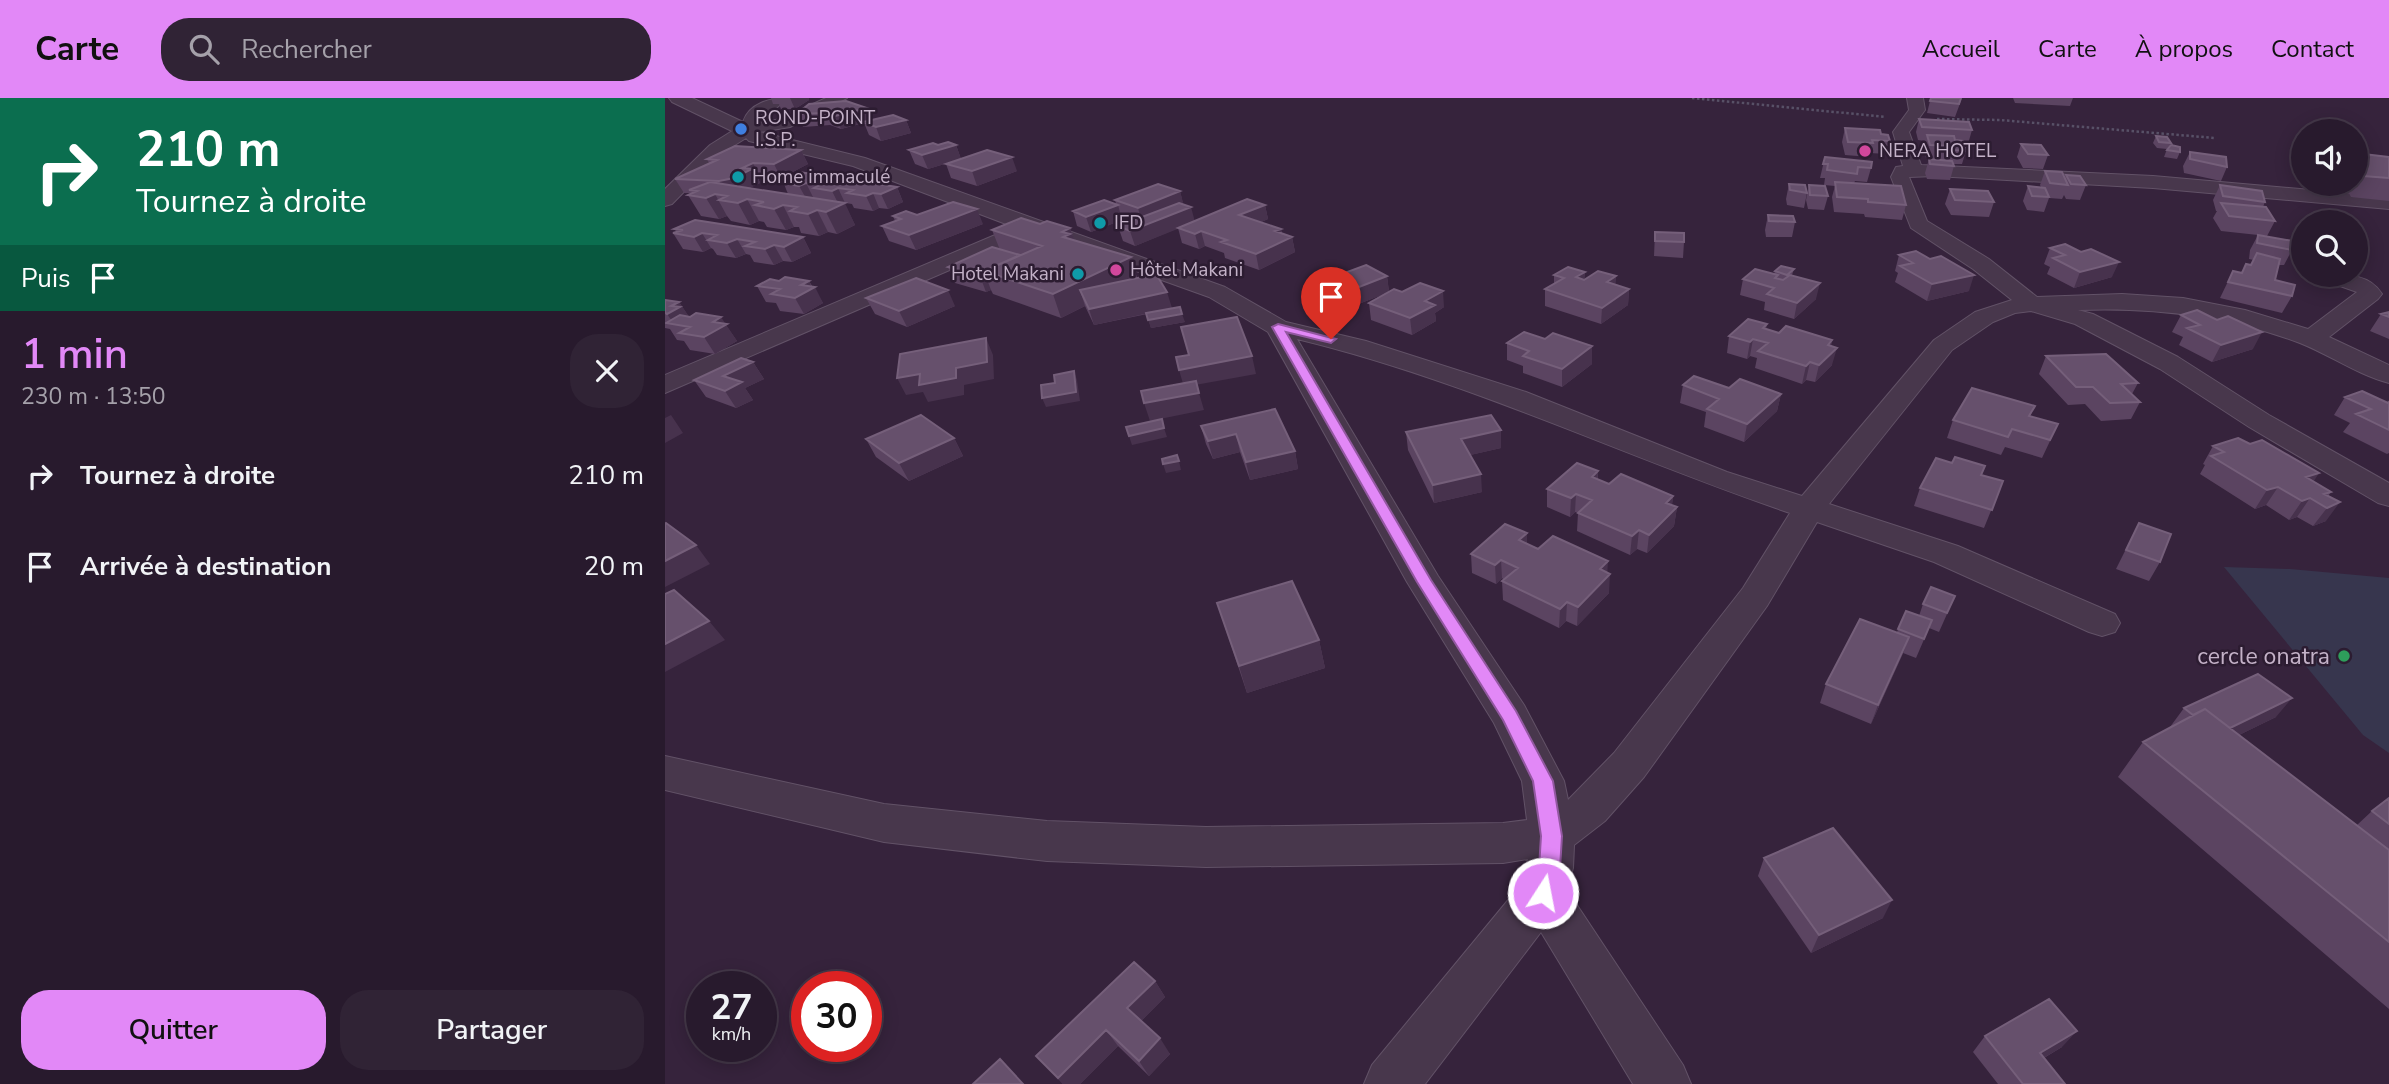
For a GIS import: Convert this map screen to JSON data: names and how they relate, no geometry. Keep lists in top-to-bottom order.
{
  "places": [
    "ROND-POINT I.S.P.",
    "NERA HOTEL",
    "Home immaculé",
    "IFD",
    "Hôtel Makani",
    "Hotel Makani",
    "cercle onatra"
  ],
  "page": {
    "header": "Carte",
    "search": "Rechercher",
    "nav": [
      "Accueil",
      "Carte",
      "À propos",
      "Contact"
    ],
    "turn": ["210 m", "Tournez à droite"],
    "then": "Puis",
    "heading": ["1 min", "230 m · 13:50"],
    "list": [
      {
        "name": "Tournez à droite",
        "value": "210 m"
      },
      {
        "name": "Arrivée à destination",
        "value": "20 m"
      }
    ],
    "speed": "27 km/h",
    "limit": "30",
    "buttons": ["Quitter", "Partager"]
  }
}
